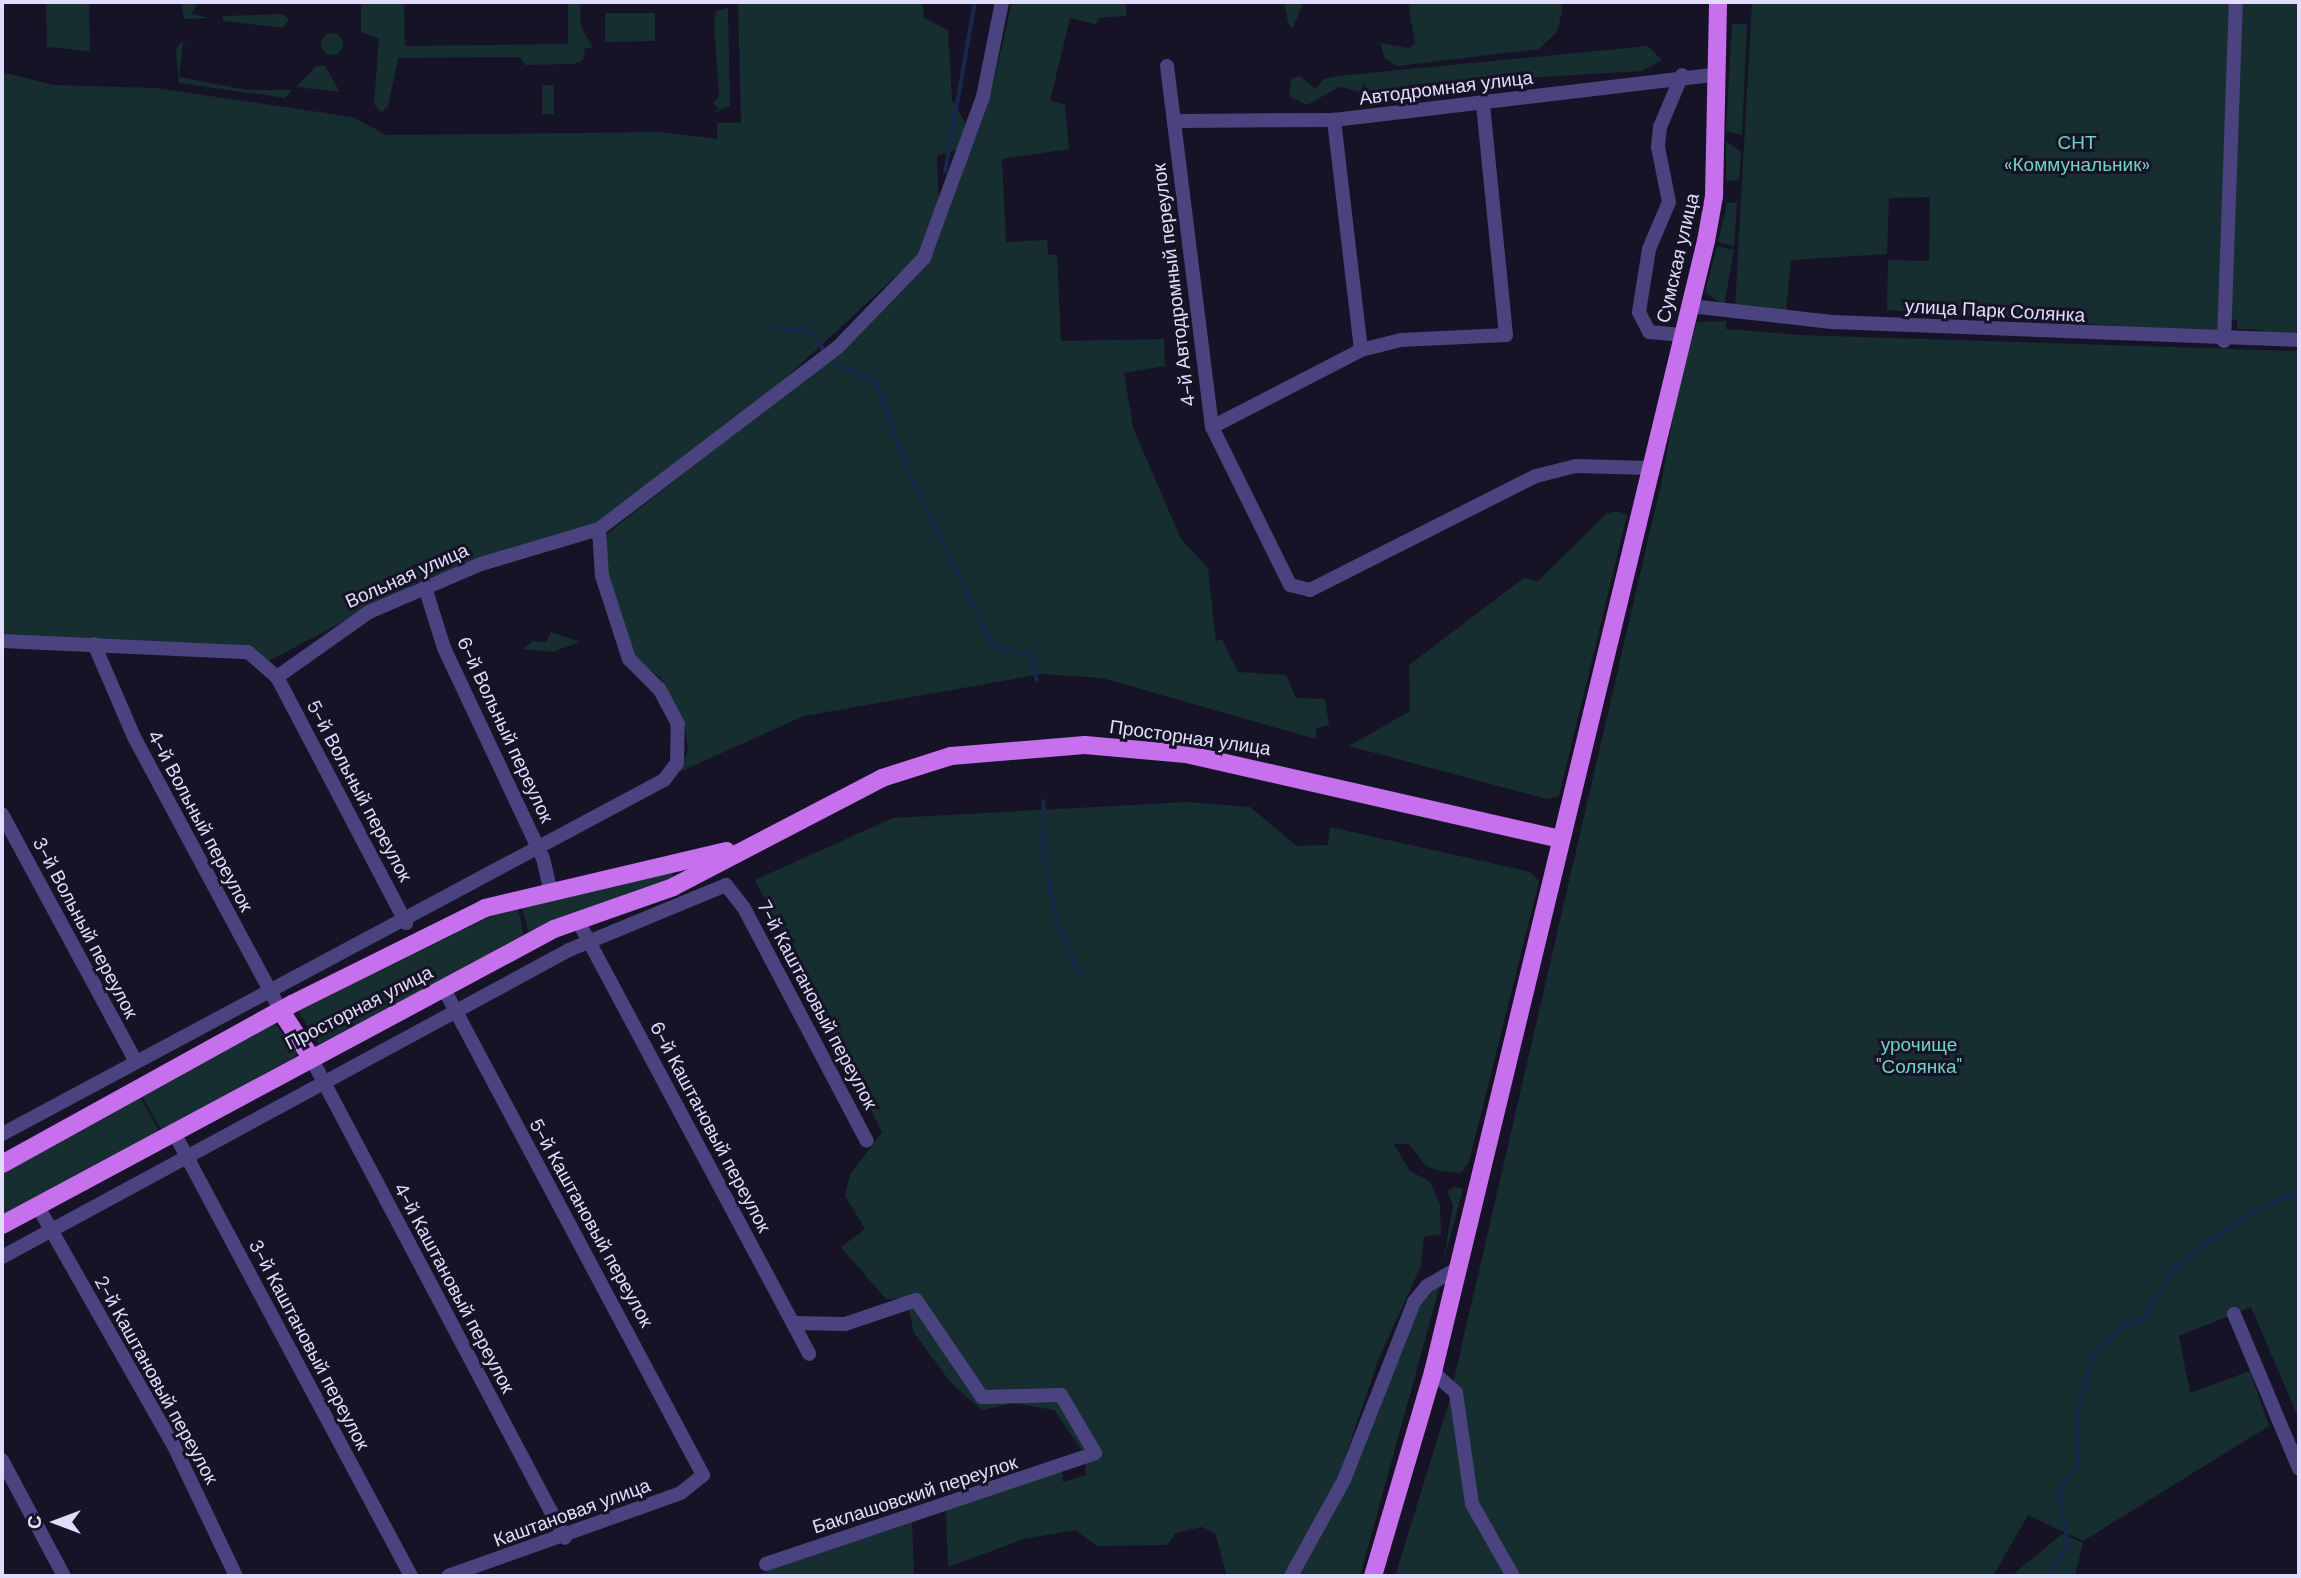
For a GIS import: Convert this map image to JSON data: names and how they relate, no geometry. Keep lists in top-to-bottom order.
{
  "streets": {
    "main road": ["Сумская улица", "Просторная улица"],
    "street": [
      "Автодромная улица",
      "4-й Автодромный переулок",
      "улица Парк Солянка",
      "Вольная улица",
      "6-й Вольный переулок",
      "5-й Вольный переулок",
      "4-й Вольный переулок",
      "3-й Вольный переулок",
      "7-й Каштановый переулок",
      "6-й Каштановый переулок",
      "5-й Каштановый переулок",
      "4-й Каштановый переулок",
      "3-й Каштановый переулок",
      "2-й Каштановый переулок",
      "Баклашовский переулок",
      "Каштановая улица"
    ]
  },
  "crossings": [
    ["Автодромная улица", "Сумская улица"],
    ["Автодромная улица", "4-й Автодромный переулок"],
    ["Сумская улица", "4-й Автодромный переулок"],
    ["Сумская улица", "улица Парк Солянка"],
    ["Сумская улица", "Просторная улица"],
    ["Вольная улица", "6-й Вольный переулок"],
    ["Вольная улица", "5-й Вольный переулок"],
    ["6-й Вольный переулок", "Просторная улица"],
    ["Просторная улица", "4-й Вольный переулок"],
    ["Просторная улица", "6-й Каштановый переулок"],
    ["Просторная улица", "5-й Каштановый переулок"],
    ["Просторная улица", "4-й Каштановый переулок"],
    ["Просторная улица", "3-й Каштановый переулок"],
    ["Просторная улица", "2-й Каштановый переулок"],
    ["7-й Каштановый переулок", "6-й Каштановый переулок"],
    ["6-й Каштановый переулок", "Баклашовский переулок"],
    ["5-й Каштановый переулок", "Каштановая улица"],
    ["4-й Каштановый переулок", "Каштановая улица"]
  ],
  "parks": ["СНТ «Коммунальник»", "урочище \"Солянка\""],
  "north": "left"
}
